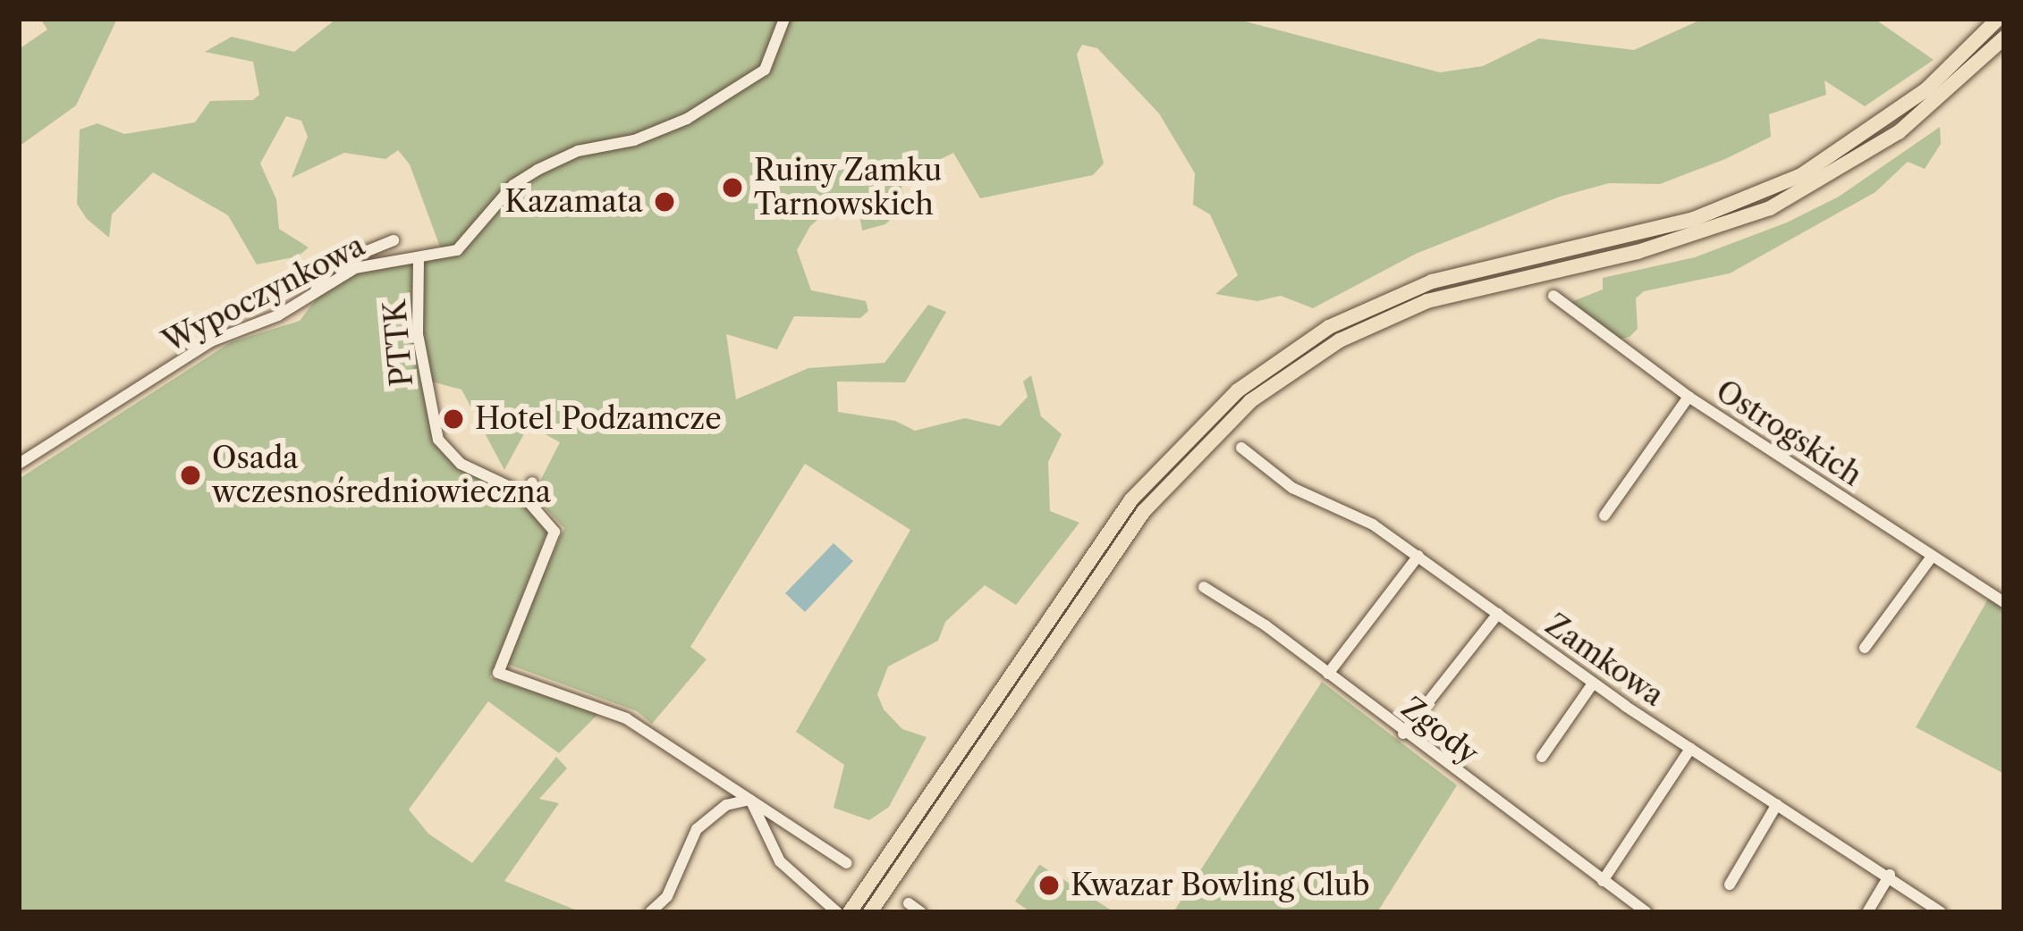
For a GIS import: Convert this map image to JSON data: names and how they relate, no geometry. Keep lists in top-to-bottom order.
{
  "streets": {
    "street": [
      "Wypoczynkowa",
      "PTTK",
      "Ostrogskich",
      "Zamkowa",
      "Zgody"
    ]
  },
  "crossings": [
    ["Wypoczynkowa", "PTTK"]
  ],
  "places": [
    "Ruiny Zamku Tarnowskich",
    "Kazamata",
    "Hotel Podzamcze",
    "Osada wczesnośredniowieczna",
    "Kwazar Bowling Club"
  ]
}
